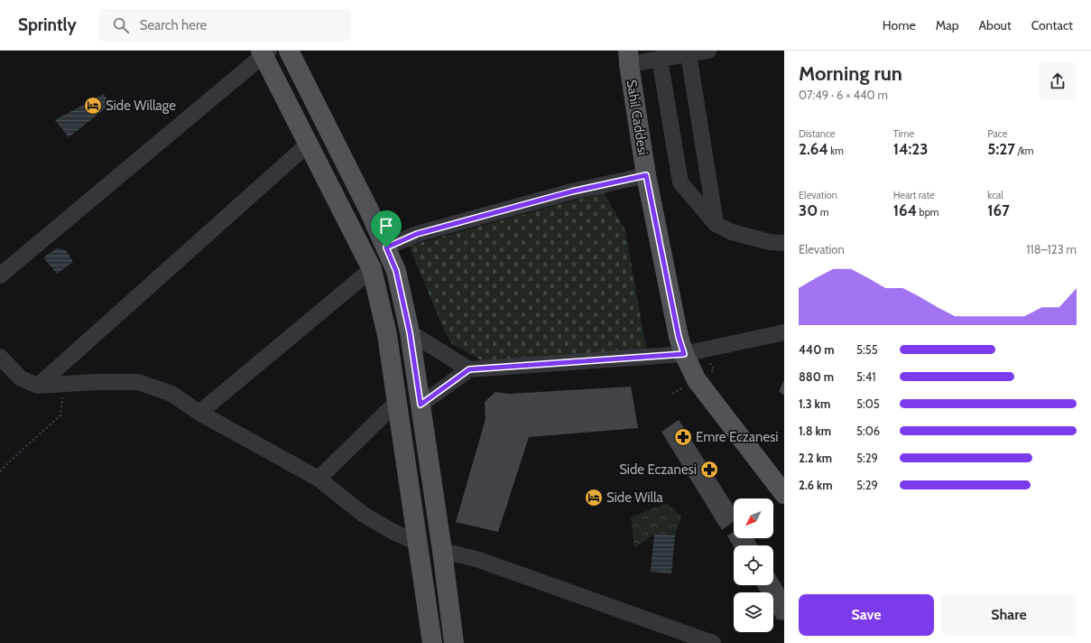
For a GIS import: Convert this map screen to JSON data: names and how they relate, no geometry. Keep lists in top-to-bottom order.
{
  "streets": {
    "main road": ["Sahil Caddesi"]
  },
  "places": {
    "hotel": ["Side Willage", "Side Willa"],
    "pharmacy": ["Emre Eczanesi", "Side Eczanesi"]
  },
  "north": "bottom left",
  "page": {
    "header": "Sprintly",
    "search": "Search here",
    "nav": [
      "Home",
      "Map",
      "About",
      "Contact"
    ],
    "heading": ["Morning run", "07:49 · 6 × 440 m"],
    "stats": [
      ["Distance", "2.64 km"],
      ["Time", "14:23"],
      ["Pace", "5:27 /km"],
      ["Elevation", "30 m"],
      ["Heart rate", "164 bpm"],
      ["kcal", "167"]
    ],
    "chart": ["Elevation", "118–123 m"],
    "list": [
      {
        "name": "440 m",
        "note": "5:55"
      },
      {
        "name": "880 m",
        "note": "5:41"
      },
      {
        "name": "1.3 km",
        "note": "5:05"
      },
      {
        "name": "1.8 km",
        "note": "5:06"
      },
      {
        "name": "2.2 km",
        "note": "5:29"
      },
      {
        "name": "2.6 km",
        "note": "5:29"
      }
    ],
    "buttons": ["Save", "Share"]
  }
}
